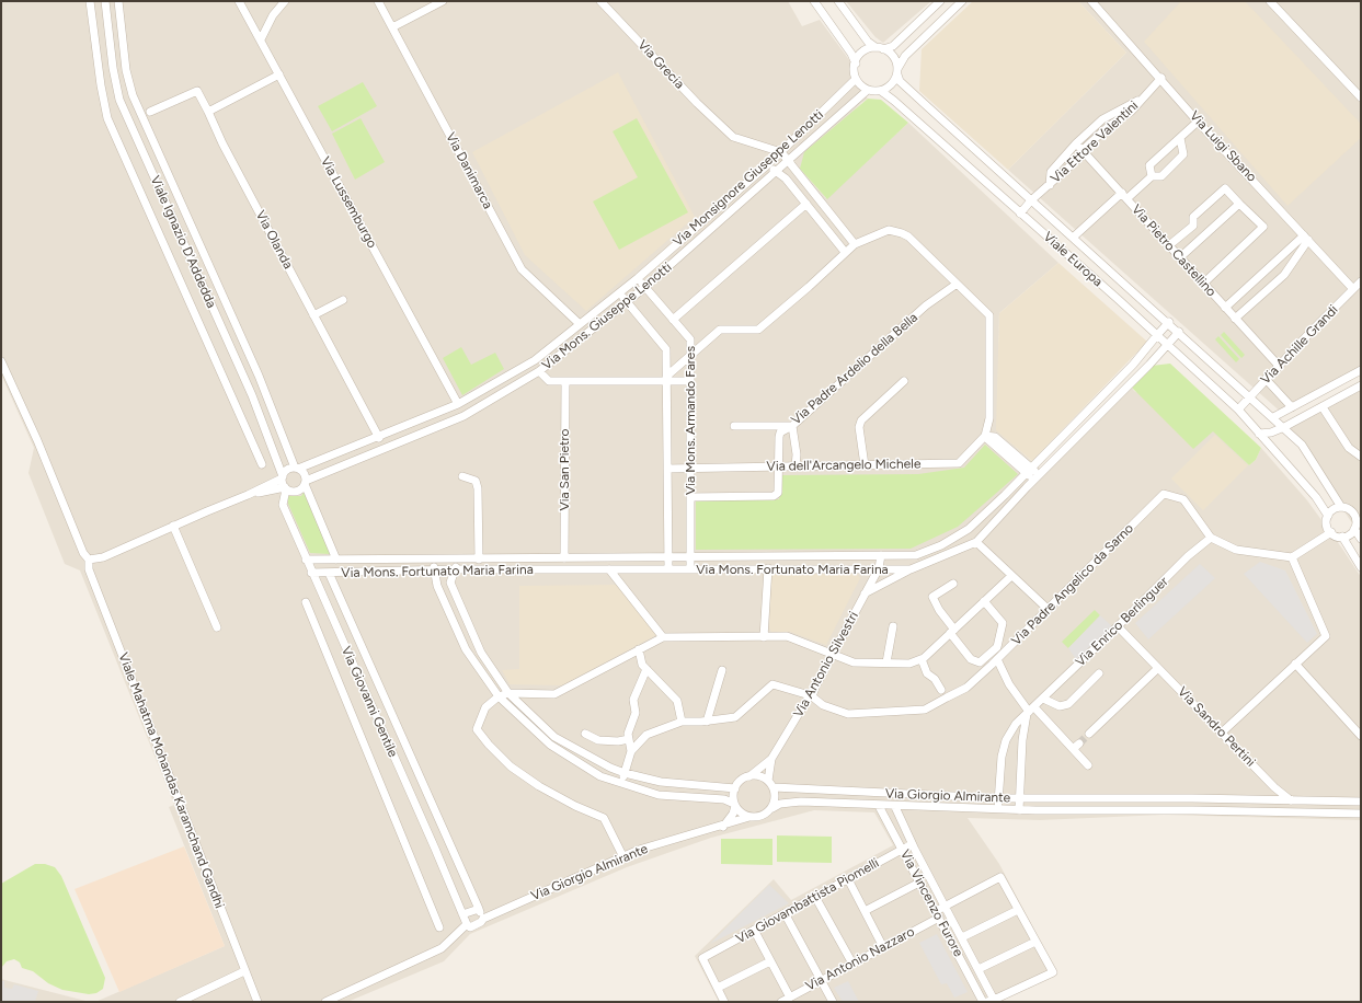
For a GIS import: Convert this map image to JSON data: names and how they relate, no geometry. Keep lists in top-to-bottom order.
{
  "streets": {
    "street": [
      "Via Grecia",
      "Via Ettore Valentini",
      "Via Luigi Sbano",
      "Via Danimarca",
      "Via Monsignore Giuseppe Lenotti",
      "Via Lussemburgo",
      "Via Olanda",
      "Viale Ignazio D'Addedda",
      "Via Pietro Castellino",
      "Viale Europa",
      "Via Mons. Giuseppe Lenotti",
      "Via Achille Grandi",
      "Via Padre Ardelio della Bella",
      "Via Mons. Armando Fares",
      "Via dell'Arcangelo Michele",
      "Via San Pietro",
      "Via Mons. Fortunato Maria Farina",
      "Via Padre Angelico da Sarno",
      "Via Enrico Berlinguer",
      "Via Antonio Silvestri",
      "Via Giovanni Gentile",
      "Via Sandro Pertini",
      "Viale Mahatma Mohandas Karamchand Gandhi",
      "Via Giorgio Almirante",
      "Via Giovambattista Piomelli",
      "Via Vincenzo Furore",
      "Via Antonio Nazzaro"
    ]
  },
  "crossings": [
    ["Via Grecia", "Via Monsignore Giuseppe Lenotti"],
    ["Via Ettore Valentini", "Via Luigi Sbano"],
    ["Via Ettore Valentini", "Via Pietro Castellino"],
    ["Via Ettore Valentini", "Viale Europa"],
    ["Via Luigi Sbano", "Via Pietro Castellino"],
    ["Via Luigi Sbano", "Via Achille Grandi"],
    ["Via Danimarca", "Via Monsignore Giuseppe Lenotti"],
    ["Via Monsignore Giuseppe Lenotti", "Via Lussemburgo"],
    ["Via Monsignore Giuseppe Lenotti", "Via Olanda"],
    ["Via Monsignore Giuseppe Lenotti", "Viale Ignazio D'Addedda"],
    ["Via Monsignore Giuseppe Lenotti", "Viale Europa"],
    ["Via Monsignore Giuseppe Lenotti", "Via Mons. Giuseppe Lenotti"],
    ["Via Monsignore Giuseppe Lenotti", "Via Mons. Armando Fares"],
    ["Via Monsignore Giuseppe Lenotti", "Via Giovanni Gentile"],
    ["Viale Ignazio D'Addedda", "Via Mons. Giuseppe Lenotti"],
    ["Viale Ignazio D'Addedda", "Via Giovanni Gentile"],
    ["Via Pietro Castellino", "Viale Europa"],
    ["Via Pietro Castellino", "Via Achille Grandi"],
    ["Viale Europa", "Via Mons. Giuseppe Lenotti"],
    ["Viale Europa", "Via Achille Grandi"],
    ["Viale Europa", "Via Mons. Fortunato Maria Farina"],
    ["Via Mons. Giuseppe Lenotti", "Via Mons. Armando Fares"],
    ["Via Mons. Giuseppe Lenotti", "Via Giovanni Gentile"],
    ["Via Padre Ardelio della Bella", "Via dell'Arcangelo Michele"],
    ["Via Mons. Armando Fares", "Via dell'Arcangelo Michele"],
    ["Via Mons. Armando Fares", "Via Mons. Fortunato Maria Farina"],
    ["Via San Pietro", "Via Mons. Fortunato Maria Farina"],
    ["Via Mons. Fortunato Maria Farina", "Via Antonio Silvestri"],
    ["Via Mons. Fortunato Maria Farina", "Via Giovanni Gentile"],
    ["Via Padre Angelico da Sarno", "Via Enrico Berlinguer"],
    ["Via Padre Angelico da Sarno", "Via Antonio Silvestri"],
    ["Via Enrico Berlinguer", "Via Sandro Pertini"],
    ["Via Enrico Berlinguer", "Via Giorgio Almirante"],
    ["Via Antonio Silvestri", "Via Giorgio Almirante"],
    ["Via Giovanni Gentile", "Via Giorgio Almirante"],
    ["Via Giorgio Almirante", "Via Vincenzo Furore"],
    ["Via Giovambattista Piomelli", "Via Vincenzo Furore"],
    ["Via Vincenzo Furore", "Via Antonio Nazzaro"]
  ]
}
